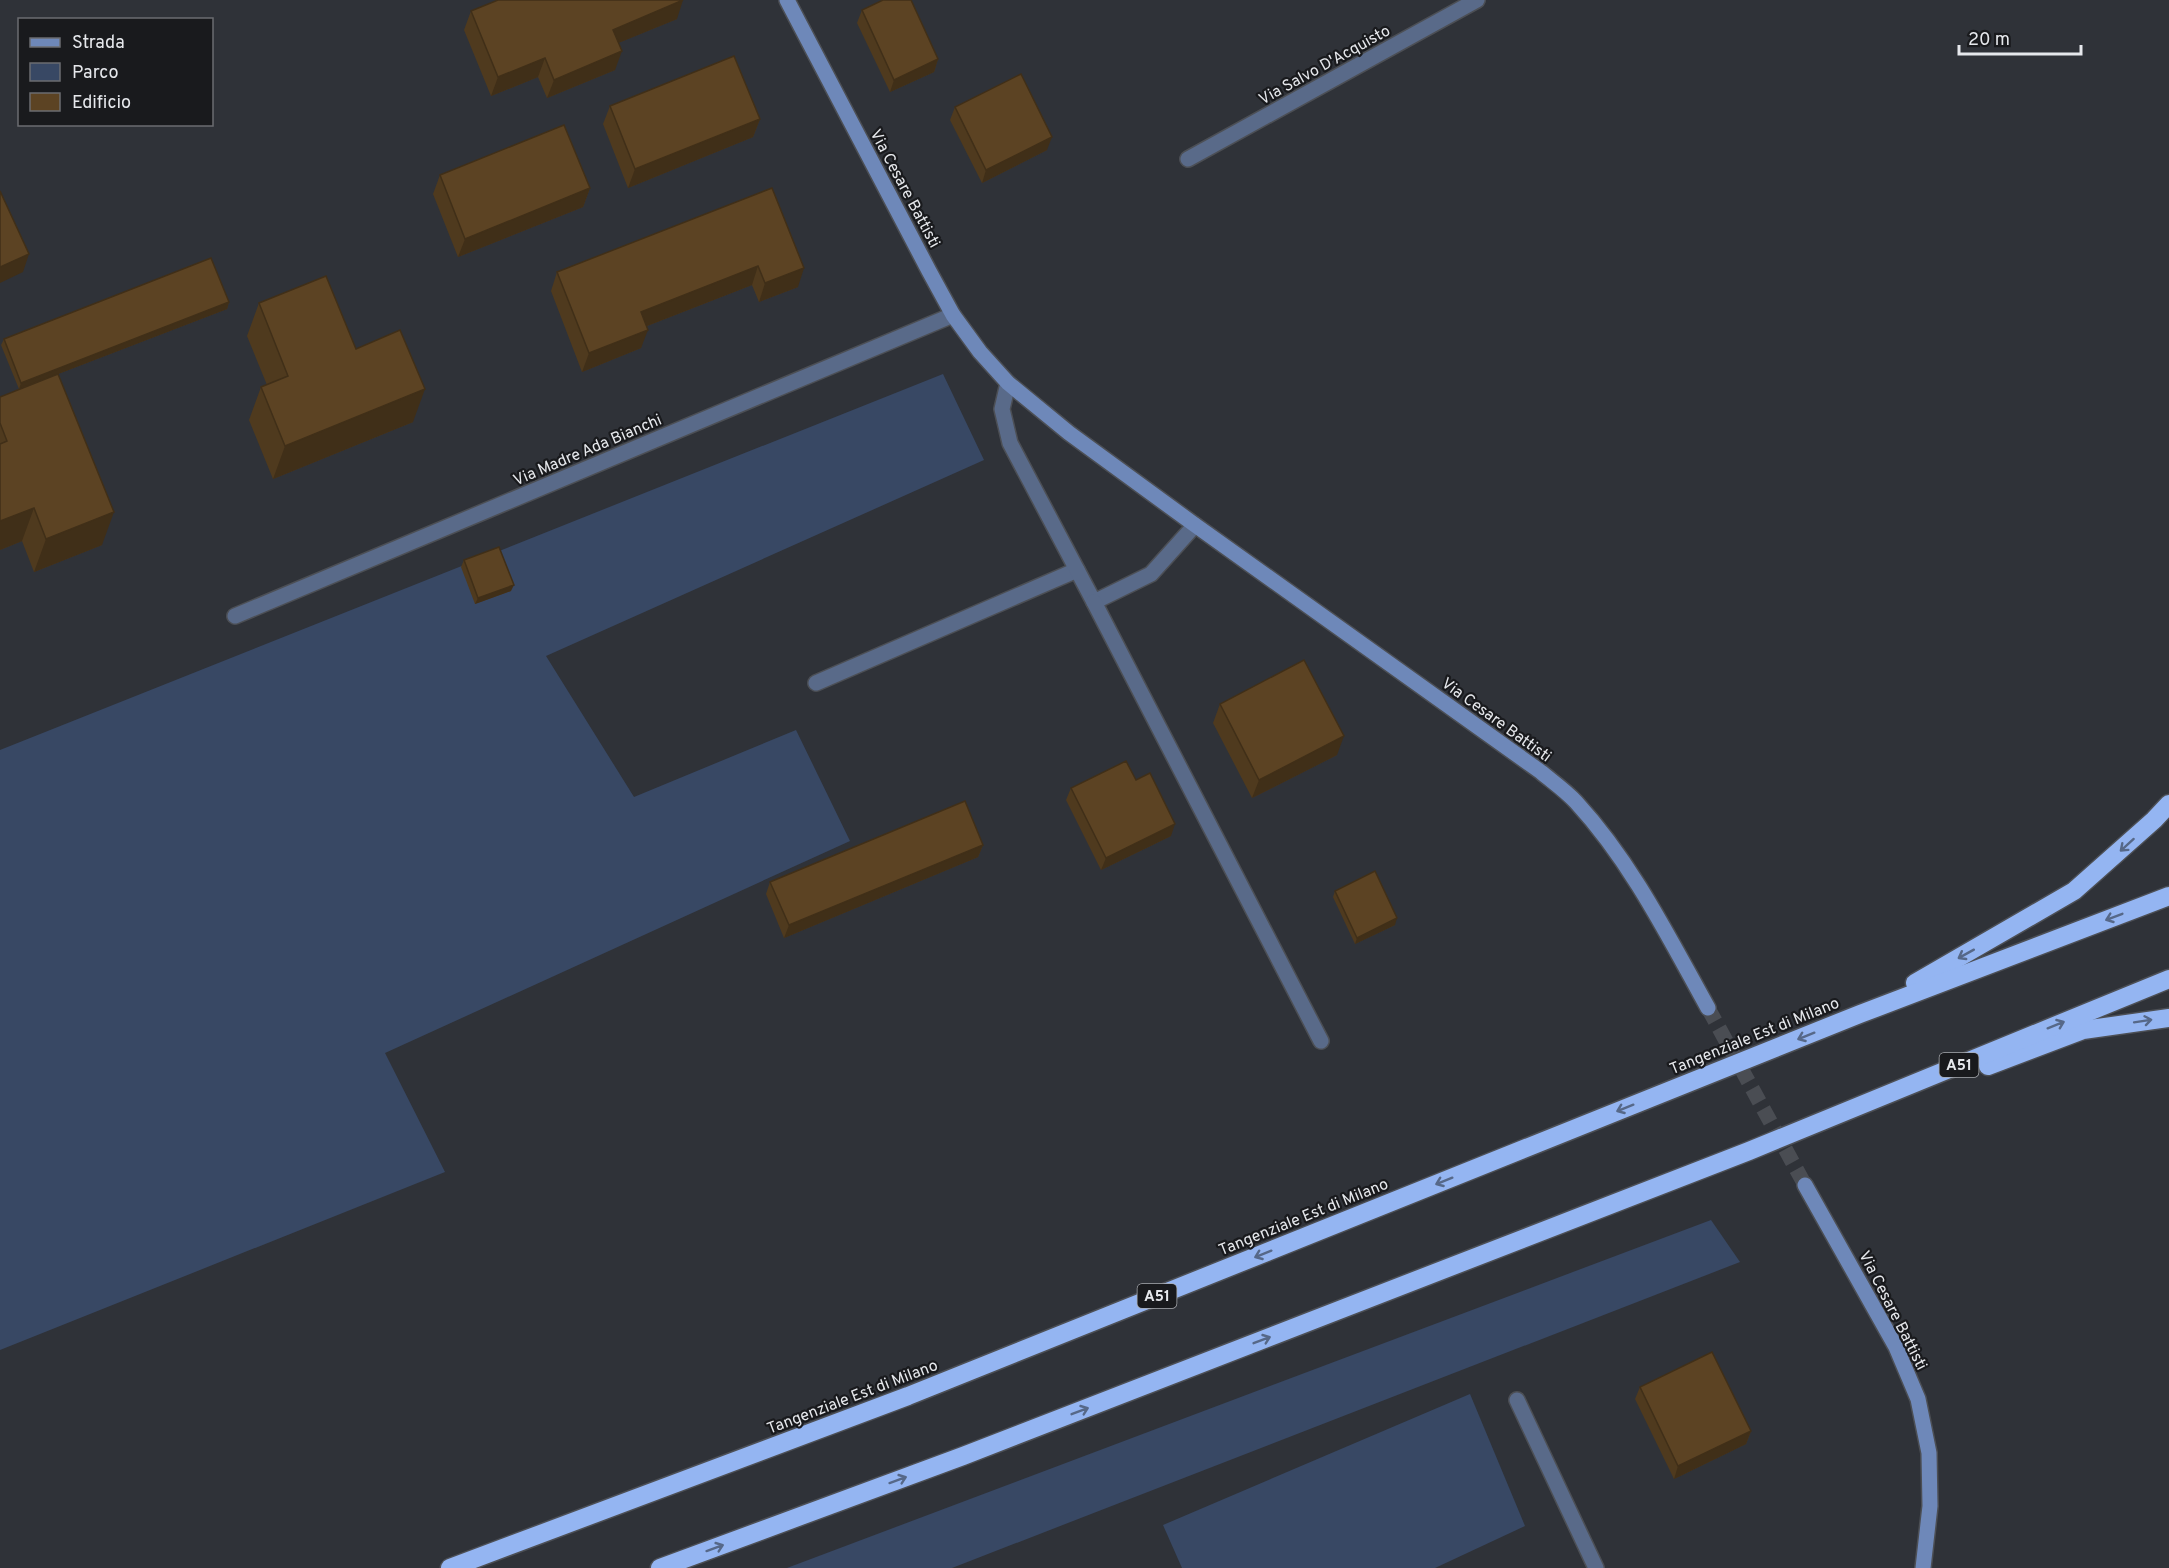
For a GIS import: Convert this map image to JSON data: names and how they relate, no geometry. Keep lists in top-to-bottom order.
{
  "streets": {
    "highway": ["Tangenziale Est di Milano", "A51"],
    "street": ["Via Salvo D'Acquisto", "Via Cesare Battisti", "Via Madre Ada Bianchi"]
  },
  "crossings": [
    ["Via Cesare Battisti", "Via Madre Ada Bianchi"]
  ],
  "legend": ["Strada", "Parco", "Edificio"],
  "scale_bar": "20 m"
}
